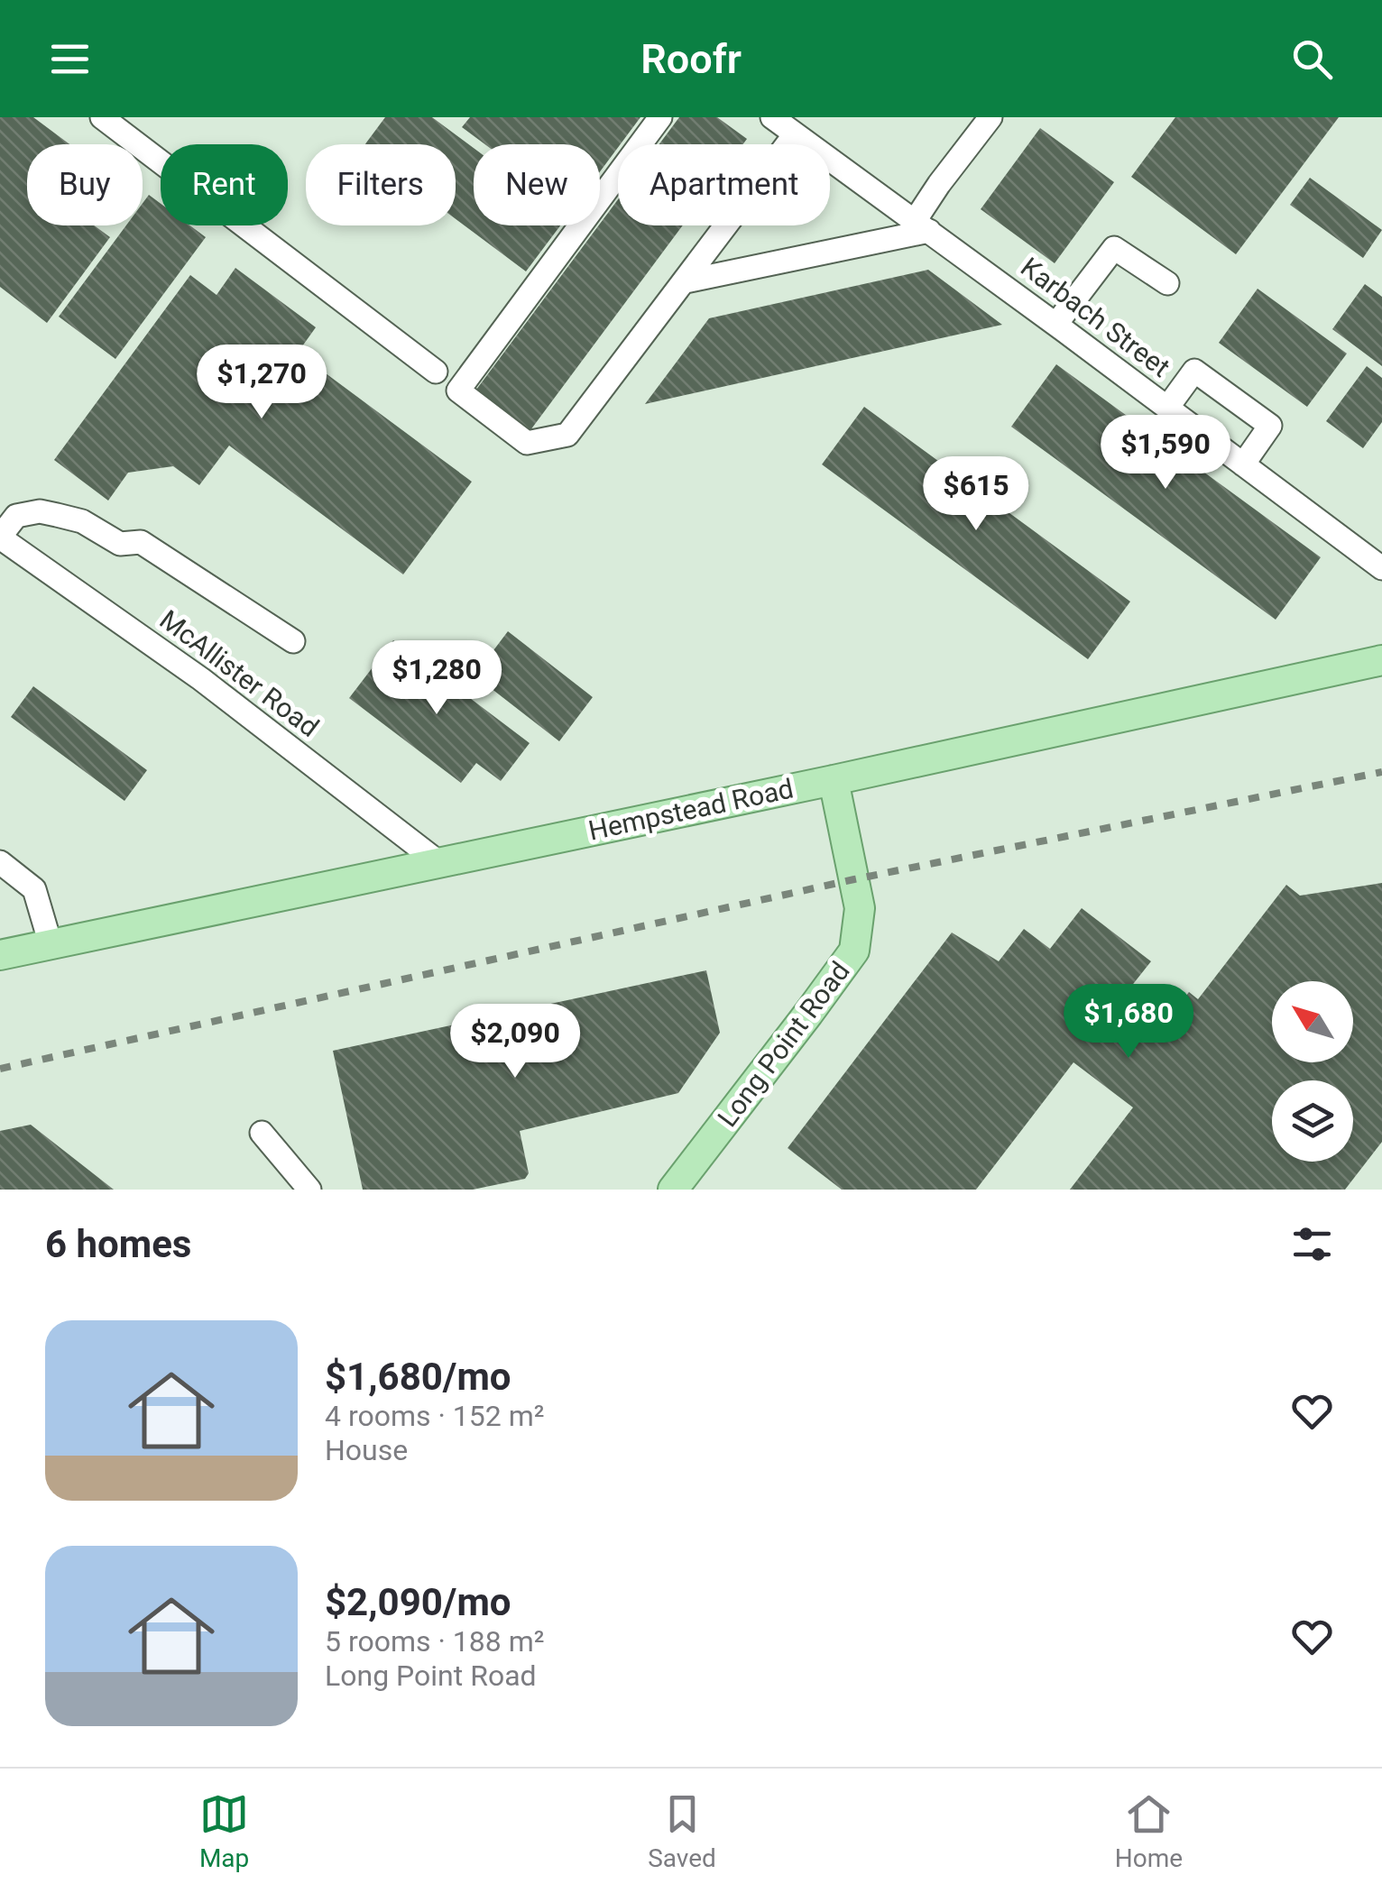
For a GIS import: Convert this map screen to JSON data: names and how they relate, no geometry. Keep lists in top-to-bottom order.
{
  "streets": {
    "main road": ["Hempstead Road", "Long Point Road"],
    "street": ["Karbach Street", "McAllister Road"]
  },
  "crossings": [
    ["McAllister Road", "Hempstead Road"],
    ["Hempstead Road", "Long Point Road"]
  ],
  "north": "top left",
  "page": {
    "header": "Roofr",
    "chip": [
      "Buy",
      "Rent",
      "Filters",
      "New",
      "Apartment"
    ],
    "price": [
      "$1,270",
      "$1,590",
      "$615",
      "$1,280",
      "$1,680",
      "$2,090"
    ],
    "heading": "6 homes",
    "list": [
      {
        "name": "$1,680/mo",
        "note": "4 rooms · 152 m² · House"
      },
      {
        "name": "$2,090/mo",
        "note": "5 rooms · 188 m² · Long Point Road"
      }
    ],
    "tabs": ["Map", "Saved", "Home"]
  }
}
